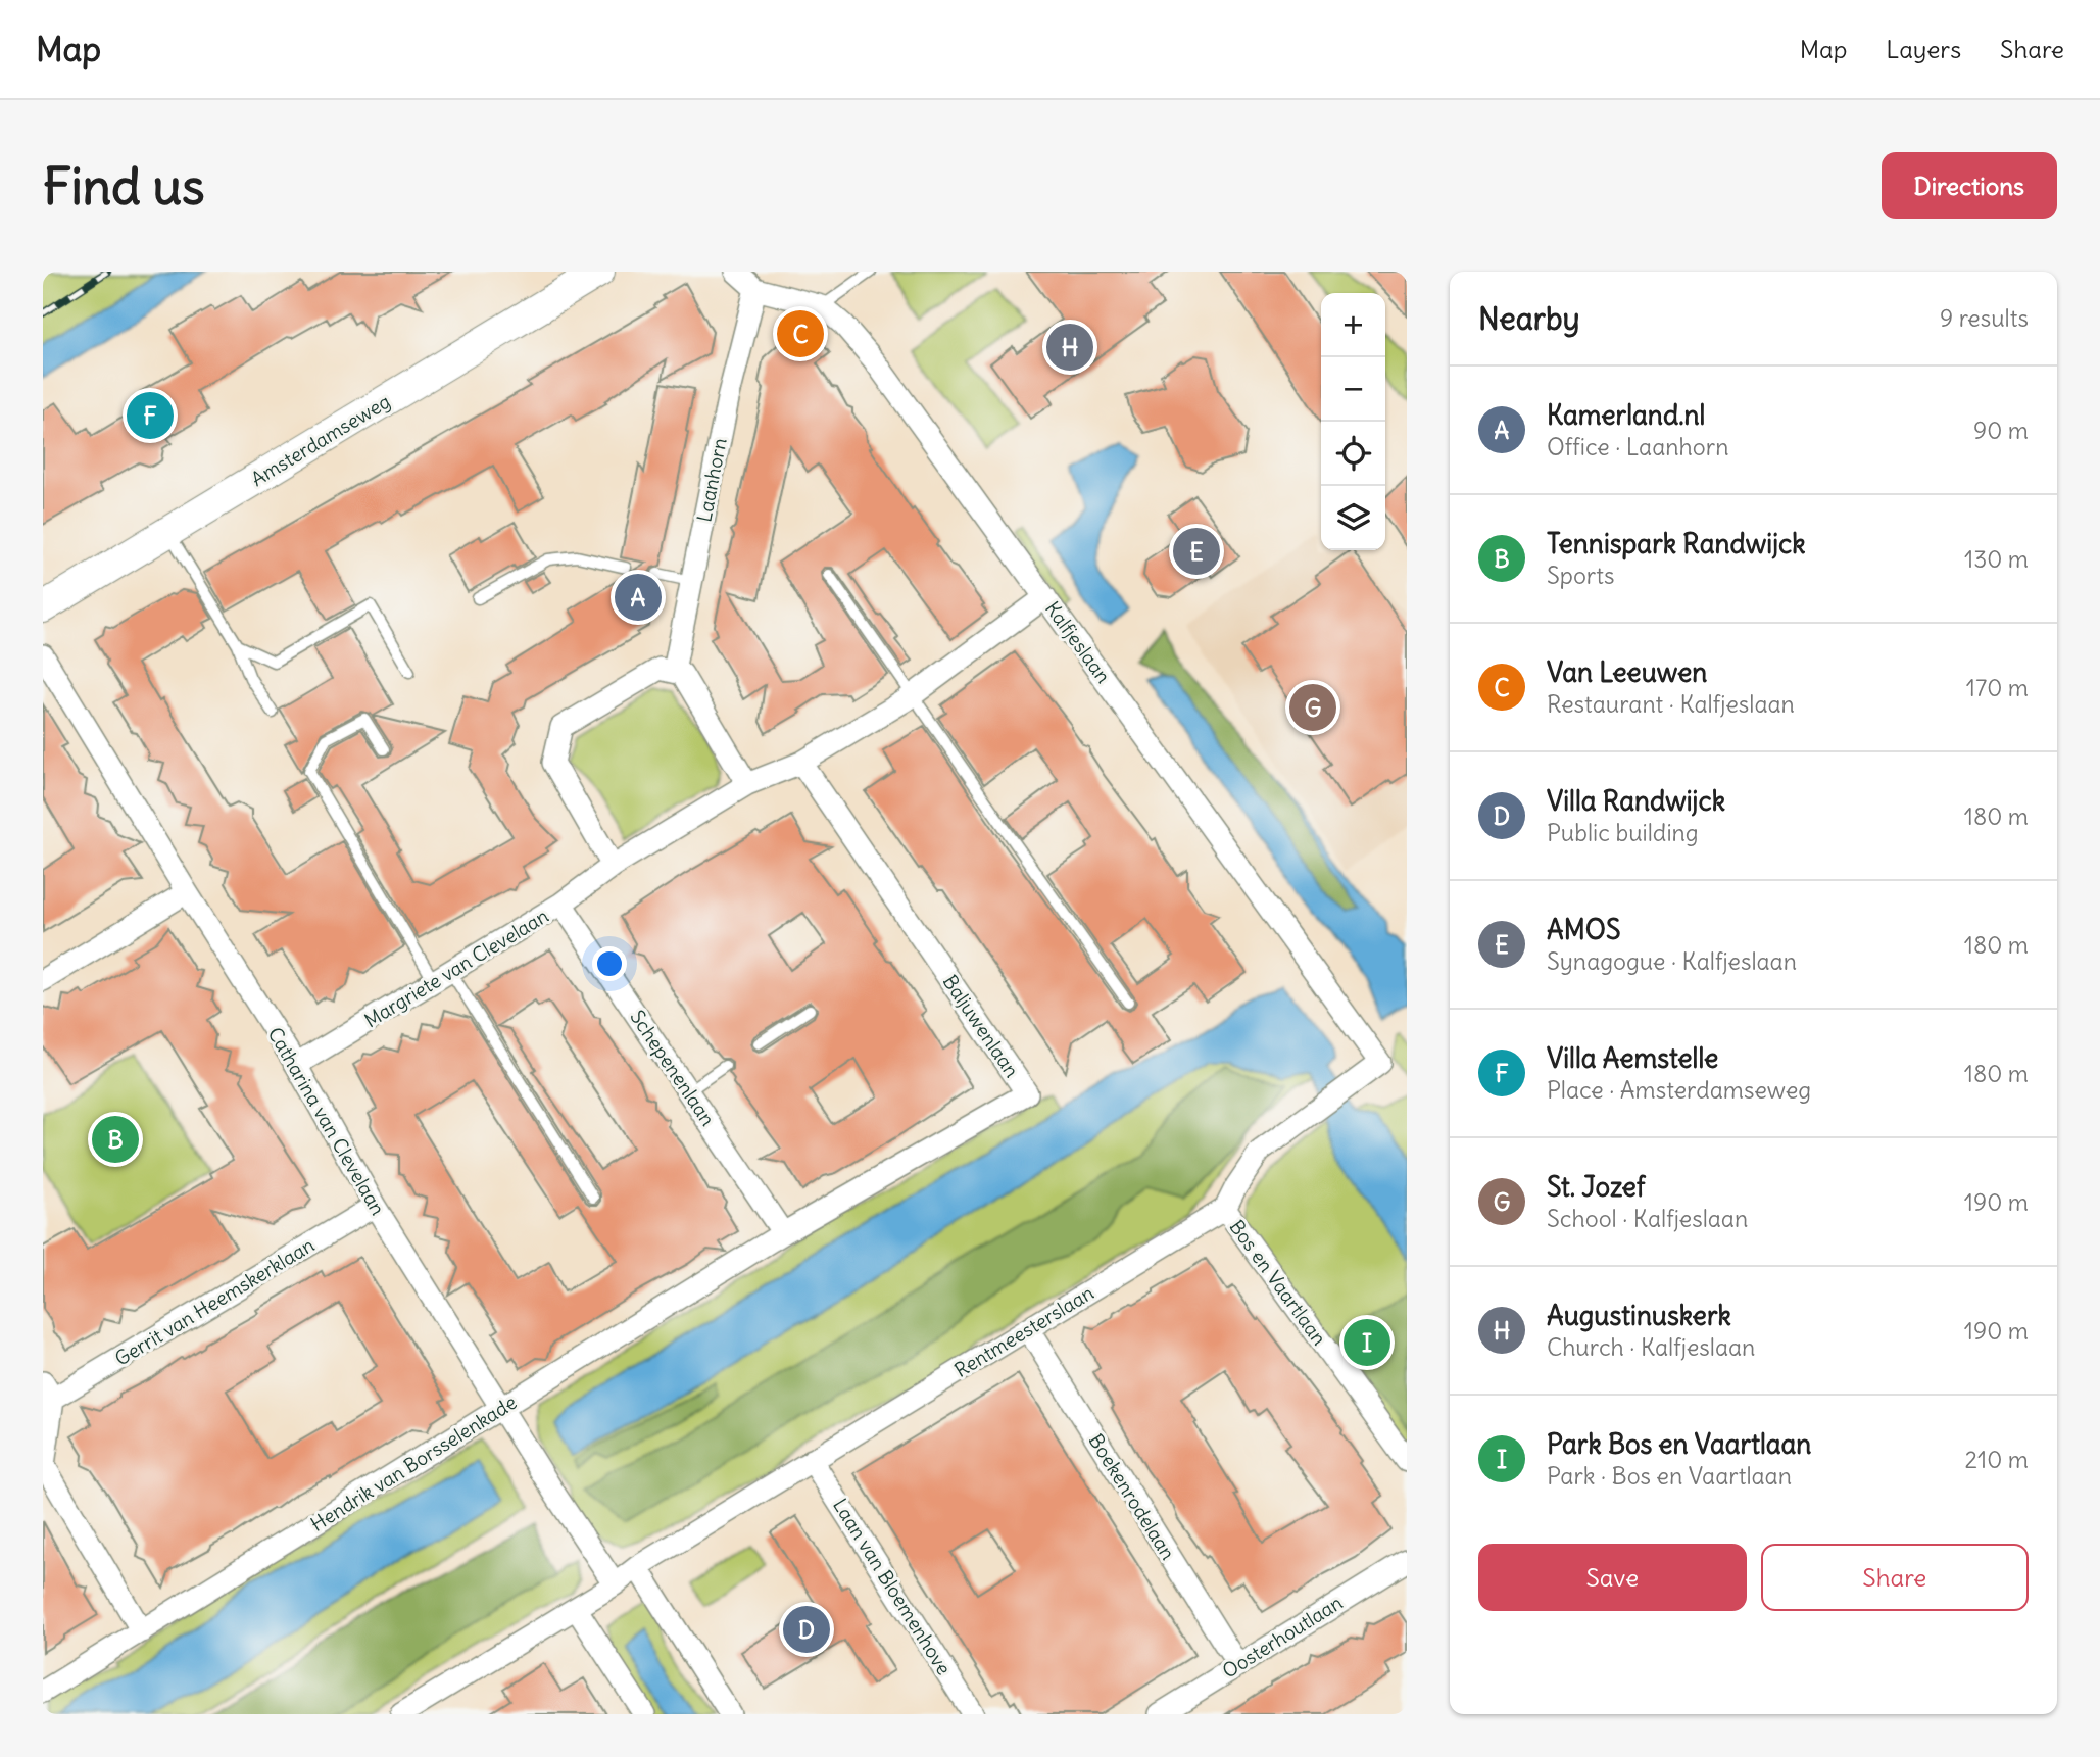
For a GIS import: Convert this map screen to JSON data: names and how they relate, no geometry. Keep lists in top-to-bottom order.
{
  "streets": {
    "main road": ["Amsterdamseweg"],
    "street": [
      "Laanhorn",
      "Kalfjeslaan",
      "Margriete van Clevelaan",
      "Baljuwenlaan",
      "Schepenenlaan",
      "Catharina van Clevelaan",
      "Bos en Vaartlaan",
      "Gerrit van Heemskerklaan",
      "Rentmeesterslaan",
      "Hendrik van Borsselenkade",
      "Boekenrodelaan",
      "Laan van Bloemenhove",
      "Oosterhoutlaan"
    ]
  },
  "crossings": [
    ["Laanhorn", "Kalfjeslaan"],
    ["Kalfjeslaan", "Rentmeesterslaan"],
    ["Margriete van Clevelaan", "Schepenenlaan"],
    ["Margriete van Clevelaan", "Catharina van Clevelaan"],
    ["Baljuwenlaan", "Schepenenlaan"],
    ["Baljuwenlaan", "Hendrik van Borsselenkade"],
    ["Schepenenlaan", "Hendrik van Borsselenkade"],
    ["Catharina van Clevelaan", "Gerrit van Heemskerklaan"],
    ["Catharina van Clevelaan", "Rentmeesterslaan"],
    ["Catharina van Clevelaan", "Hendrik van Borsselenkade"],
    ["Bos en Vaartlaan", "Rentmeesterslaan"],
    ["Rentmeesterslaan", "Boekenrodelaan"],
    ["Rentmeesterslaan", "Laan van Bloemenhove"],
    ["Boekenrodelaan", "Oosterhoutlaan"]
  ],
  "page": {
    "header": "Map",
    "nav": ["Map", "Layers", "Share"],
    "buttons": [
      "Directions",
      ["Save", "Share"]
    ],
    "title": "Find us",
    "heading": ["Nearby", "9 results"],
    "map_buttons": ["+", "−"],
    "pins": [
      "C",
      "H",
      "F",
      "E",
      "A",
      "G",
      "B",
      "I",
      "D"
    ],
    "list": [
      {
        "mark": "A",
        "name": "Kamerland.nl",
        "note": "Office · Laanhorn",
        "value": "90 m"
      },
      {
        "mark": "B",
        "name": "Tennispark Randwijck",
        "note": "Sports",
        "value": "130 m"
      },
      {
        "mark": "C",
        "name": "Van Leeuwen",
        "note": "Restaurant · Kalfjeslaan",
        "value": "170 m"
      },
      {
        "mark": "D",
        "name": "Villa Randwijck",
        "note": "Public building",
        "value": "180 m"
      },
      {
        "mark": "E",
        "name": "AMOS",
        "note": "Synagogue · Kalfjeslaan",
        "value": "180 m"
      },
      {
        "mark": "F",
        "name": "Villa Aemstelle",
        "note": "Place · Amsterdamseweg",
        "value": "180 m"
      },
      {
        "mark": "G",
        "name": "St. Jozef",
        "note": "School · Kalfjeslaan",
        "value": "190 m"
      },
      {
        "mark": "H",
        "name": "Augustinuskerk",
        "note": "Church · Kalfjeslaan",
        "value": "190 m"
      },
      {
        "mark": "I",
        "name": "Park Bos en Vaartlaan",
        "note": "Park · Bos en Vaartlaan",
        "value": "210 m"
      }
    ]
  }
}
